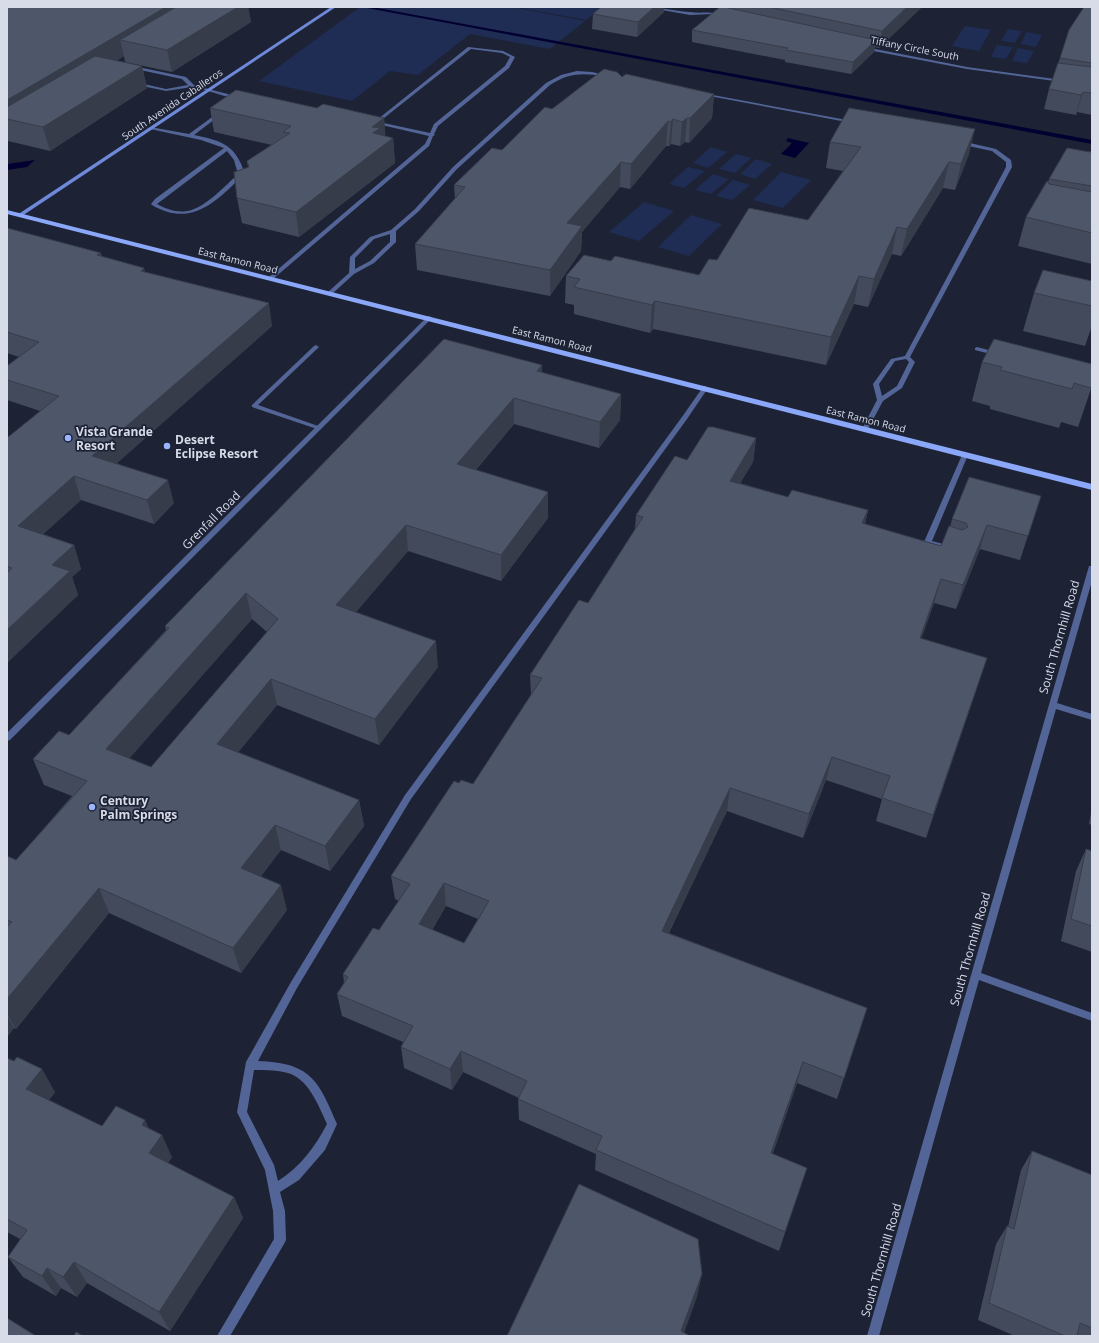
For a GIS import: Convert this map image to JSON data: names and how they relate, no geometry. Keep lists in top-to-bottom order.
{
  "streets": {
    "main road": ["East Ramon Road"],
    "street": [
      "Tiffany Circle South",
      "South Avenida Caballeros",
      "Grenfall Road",
      "South Thornhill Road"
    ]
  },
  "crossings": [
    ["South Avenida Caballeros", "East Ramon Road"],
    ["East Ramon Road", "Grenfall Road"]
  ],
  "places": ["Vista Grande Resort", "Desert Eclipse Resort", "Century Palm Springs"]
}
